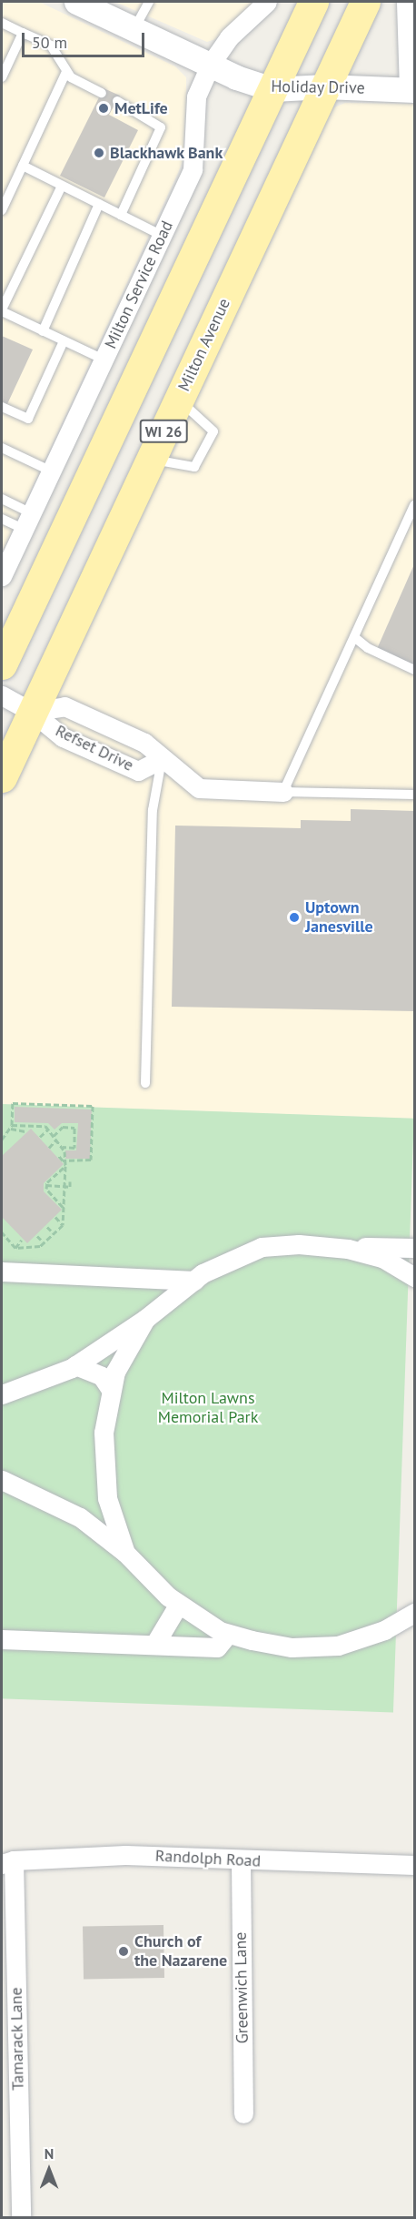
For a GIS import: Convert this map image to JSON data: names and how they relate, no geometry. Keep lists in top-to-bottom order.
{
  "streets": {
    "main road": ["Milton Avenue", "WI 26"],
    "street": [
      "Holiday Drive",
      "Milton Service Road",
      "Refset Drive",
      "Randolph Road",
      "Greenwich Lane",
      "Tamarack Lane"
    ]
  },
  "crossings": [
    ["Holiday Drive", "Milton Service Road"],
    ["Holiday Drive", "Milton Avenue"],
    ["Holiday Drive", "WI 26"],
    ["Milton Avenue", "Refset Drive"],
    ["Randolph Road", "Greenwich Lane"],
    ["Randolph Road", "Tamarack Lane"]
  ],
  "parks": ["Milton Lawns Memorial Park"],
  "places": [
    "MetLife",
    "Blackhawk Bank",
    "Uptown Janesville",
    "Church of the Nazarene"
  ],
  "scale_bar": "50 m",
  "north": "top"
}
